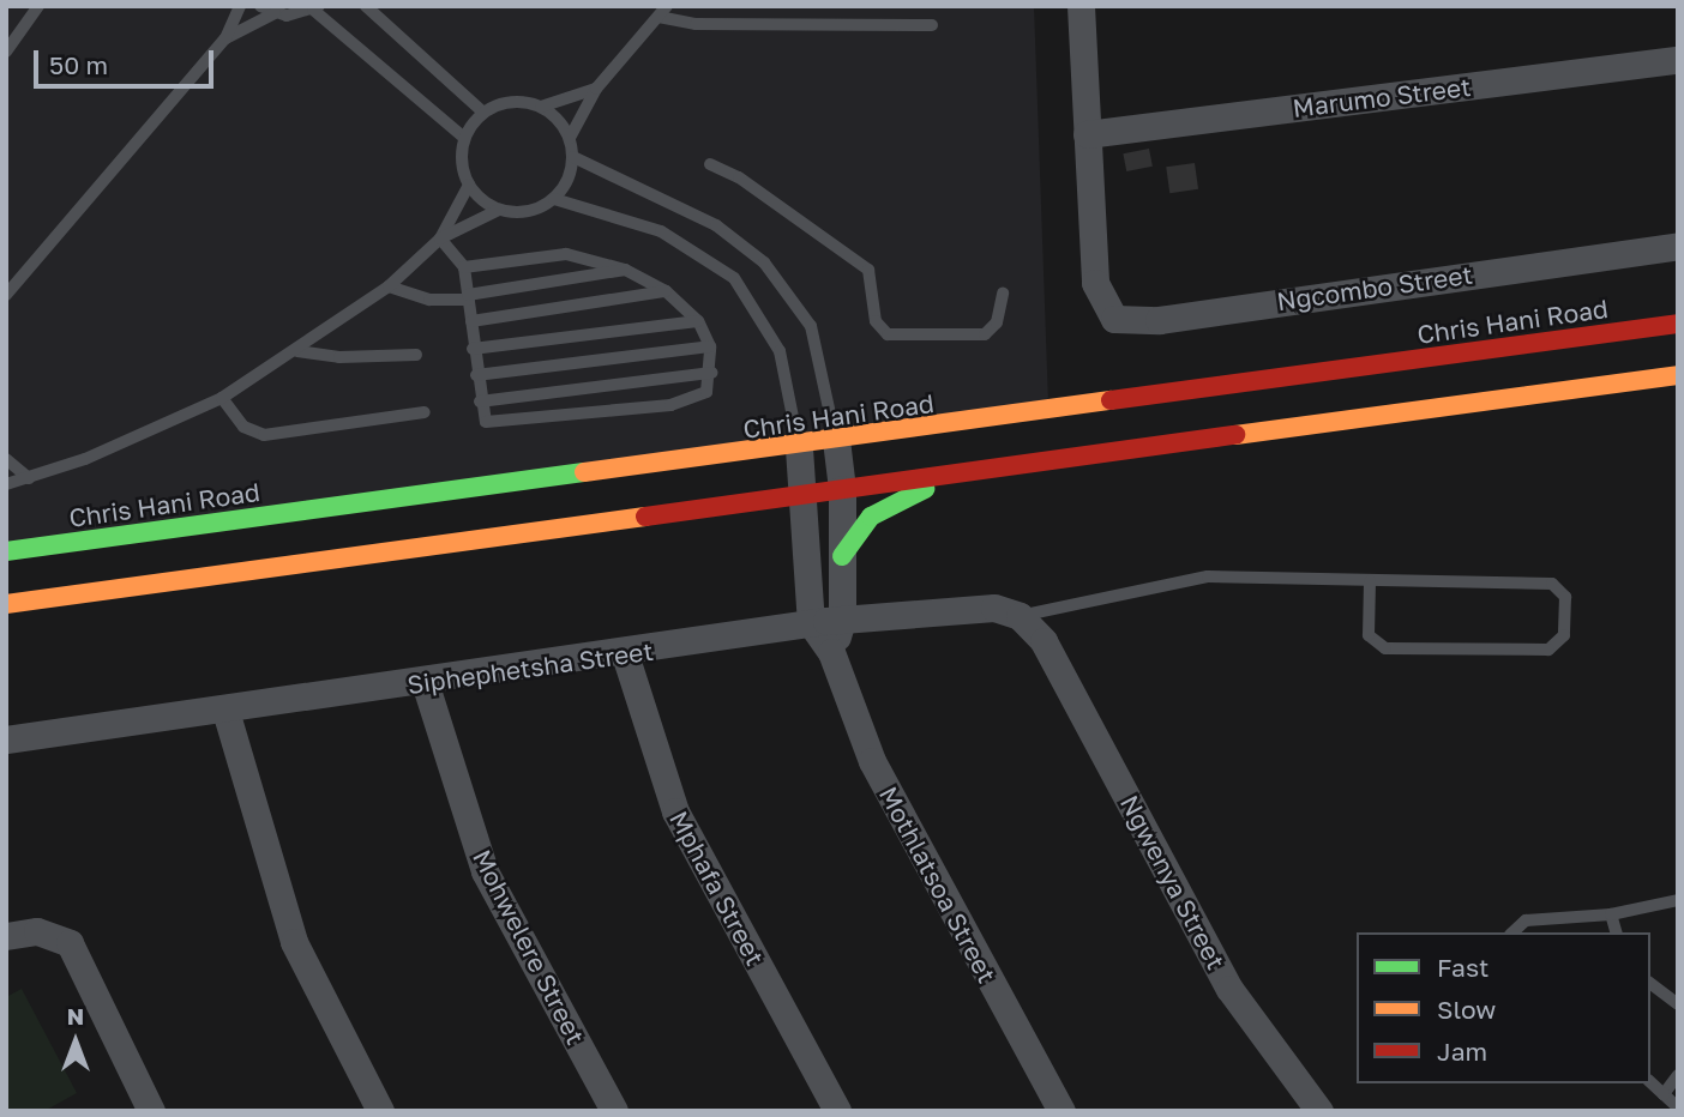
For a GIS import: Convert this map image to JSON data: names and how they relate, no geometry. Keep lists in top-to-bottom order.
{
  "streets": {
    "main road": ["Chris Hani Road"],
    "street": [
      "Marumo Street",
      "Ngcombo Street",
      "Siphephetsha Street",
      "Ngwenya Street",
      "Mothlatsoa Street",
      "Mphafa Street",
      "Mohwelere Street"
    ]
  },
  "crossings": [
    ["Marumo Street", "Ngcombo Street"],
    ["Siphephetsha Street", "Ngwenya Street"],
    ["Siphephetsha Street", "Mothlatsoa Street"],
    ["Siphephetsha Street", "Mphafa Street"],
    ["Siphephetsha Street", "Mohwelere Street"]
  ],
  "legend": ["Fast", "Slow", "Jam"],
  "scale_bar": "50 m",
  "north": "top"
}
